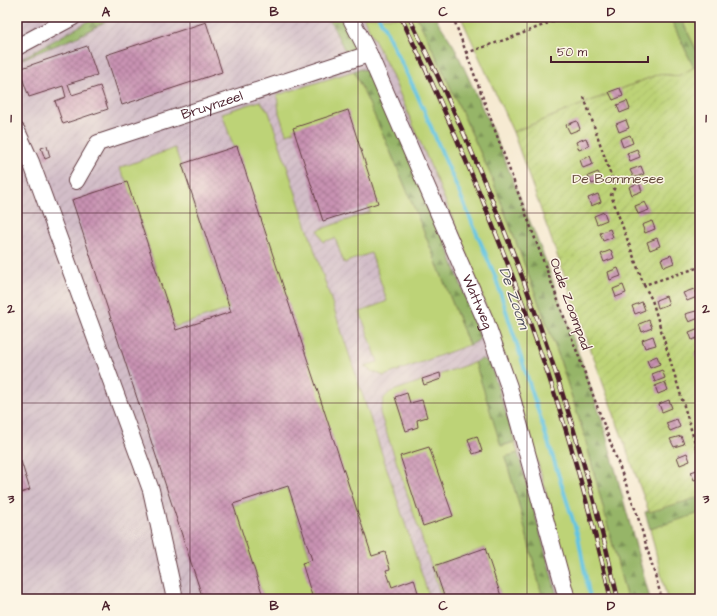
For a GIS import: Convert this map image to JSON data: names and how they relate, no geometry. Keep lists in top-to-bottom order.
{
  "streets": {
    "street": ["Bruynzeel", "Wattweg"],
    "path": ["Oude Zoompad"]
  },
  "crossings": [
    ["Bruynzeel", "Wattweg"]
  ],
  "water": ["De Zoom"],
  "parks": ["De Bommesee"],
  "scale_bar": "50 m",
  "grid": {
    "columns": [
      "A",
      "B",
      "C",
      "D"
    ],
    "rows": ["1", "2", "3"]
  }
}
